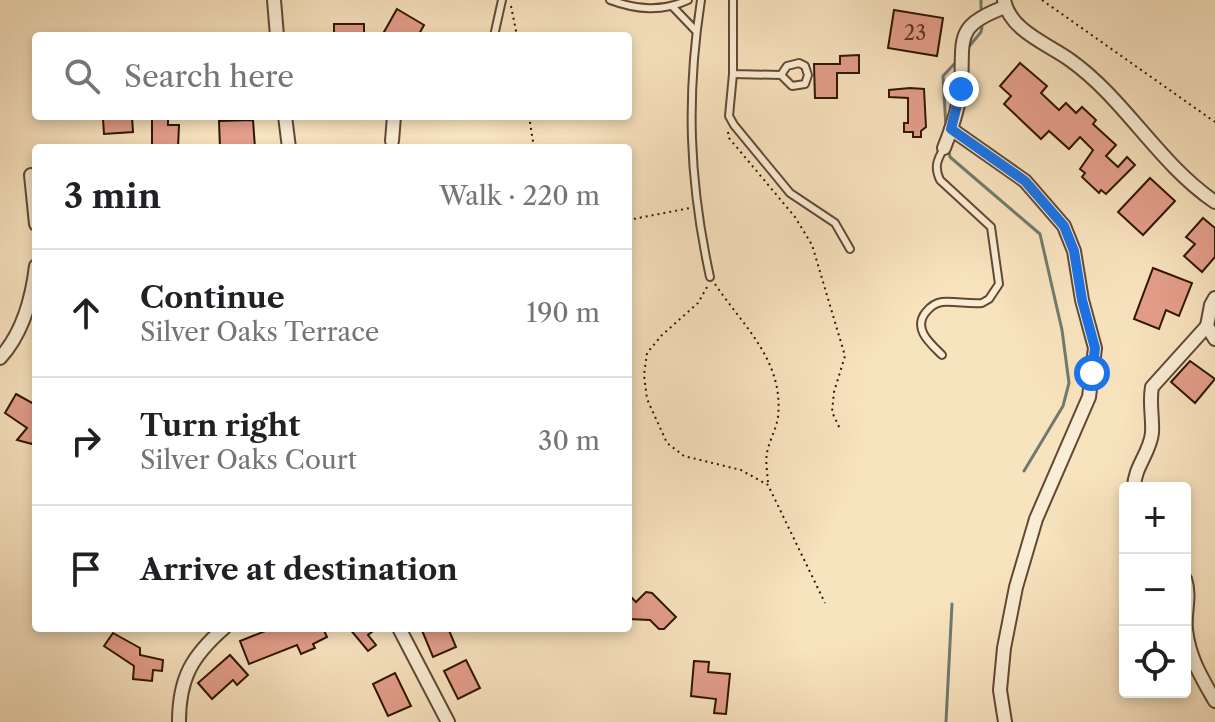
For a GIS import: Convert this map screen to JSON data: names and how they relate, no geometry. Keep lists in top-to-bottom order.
{
  "house_numbers": ["23"],
  "page": {
    "search": "Search here",
    "heading": ["3 min", "Walk · 220 m"],
    "list": [
      ["Continue", "Silver Oaks Terrace", "190 m"],
      ["Turn right", "Silver Oaks Court", "30 m"],
      "Arrive at destination"
    ],
    "map_buttons": ["+", "−"]
  }
}
